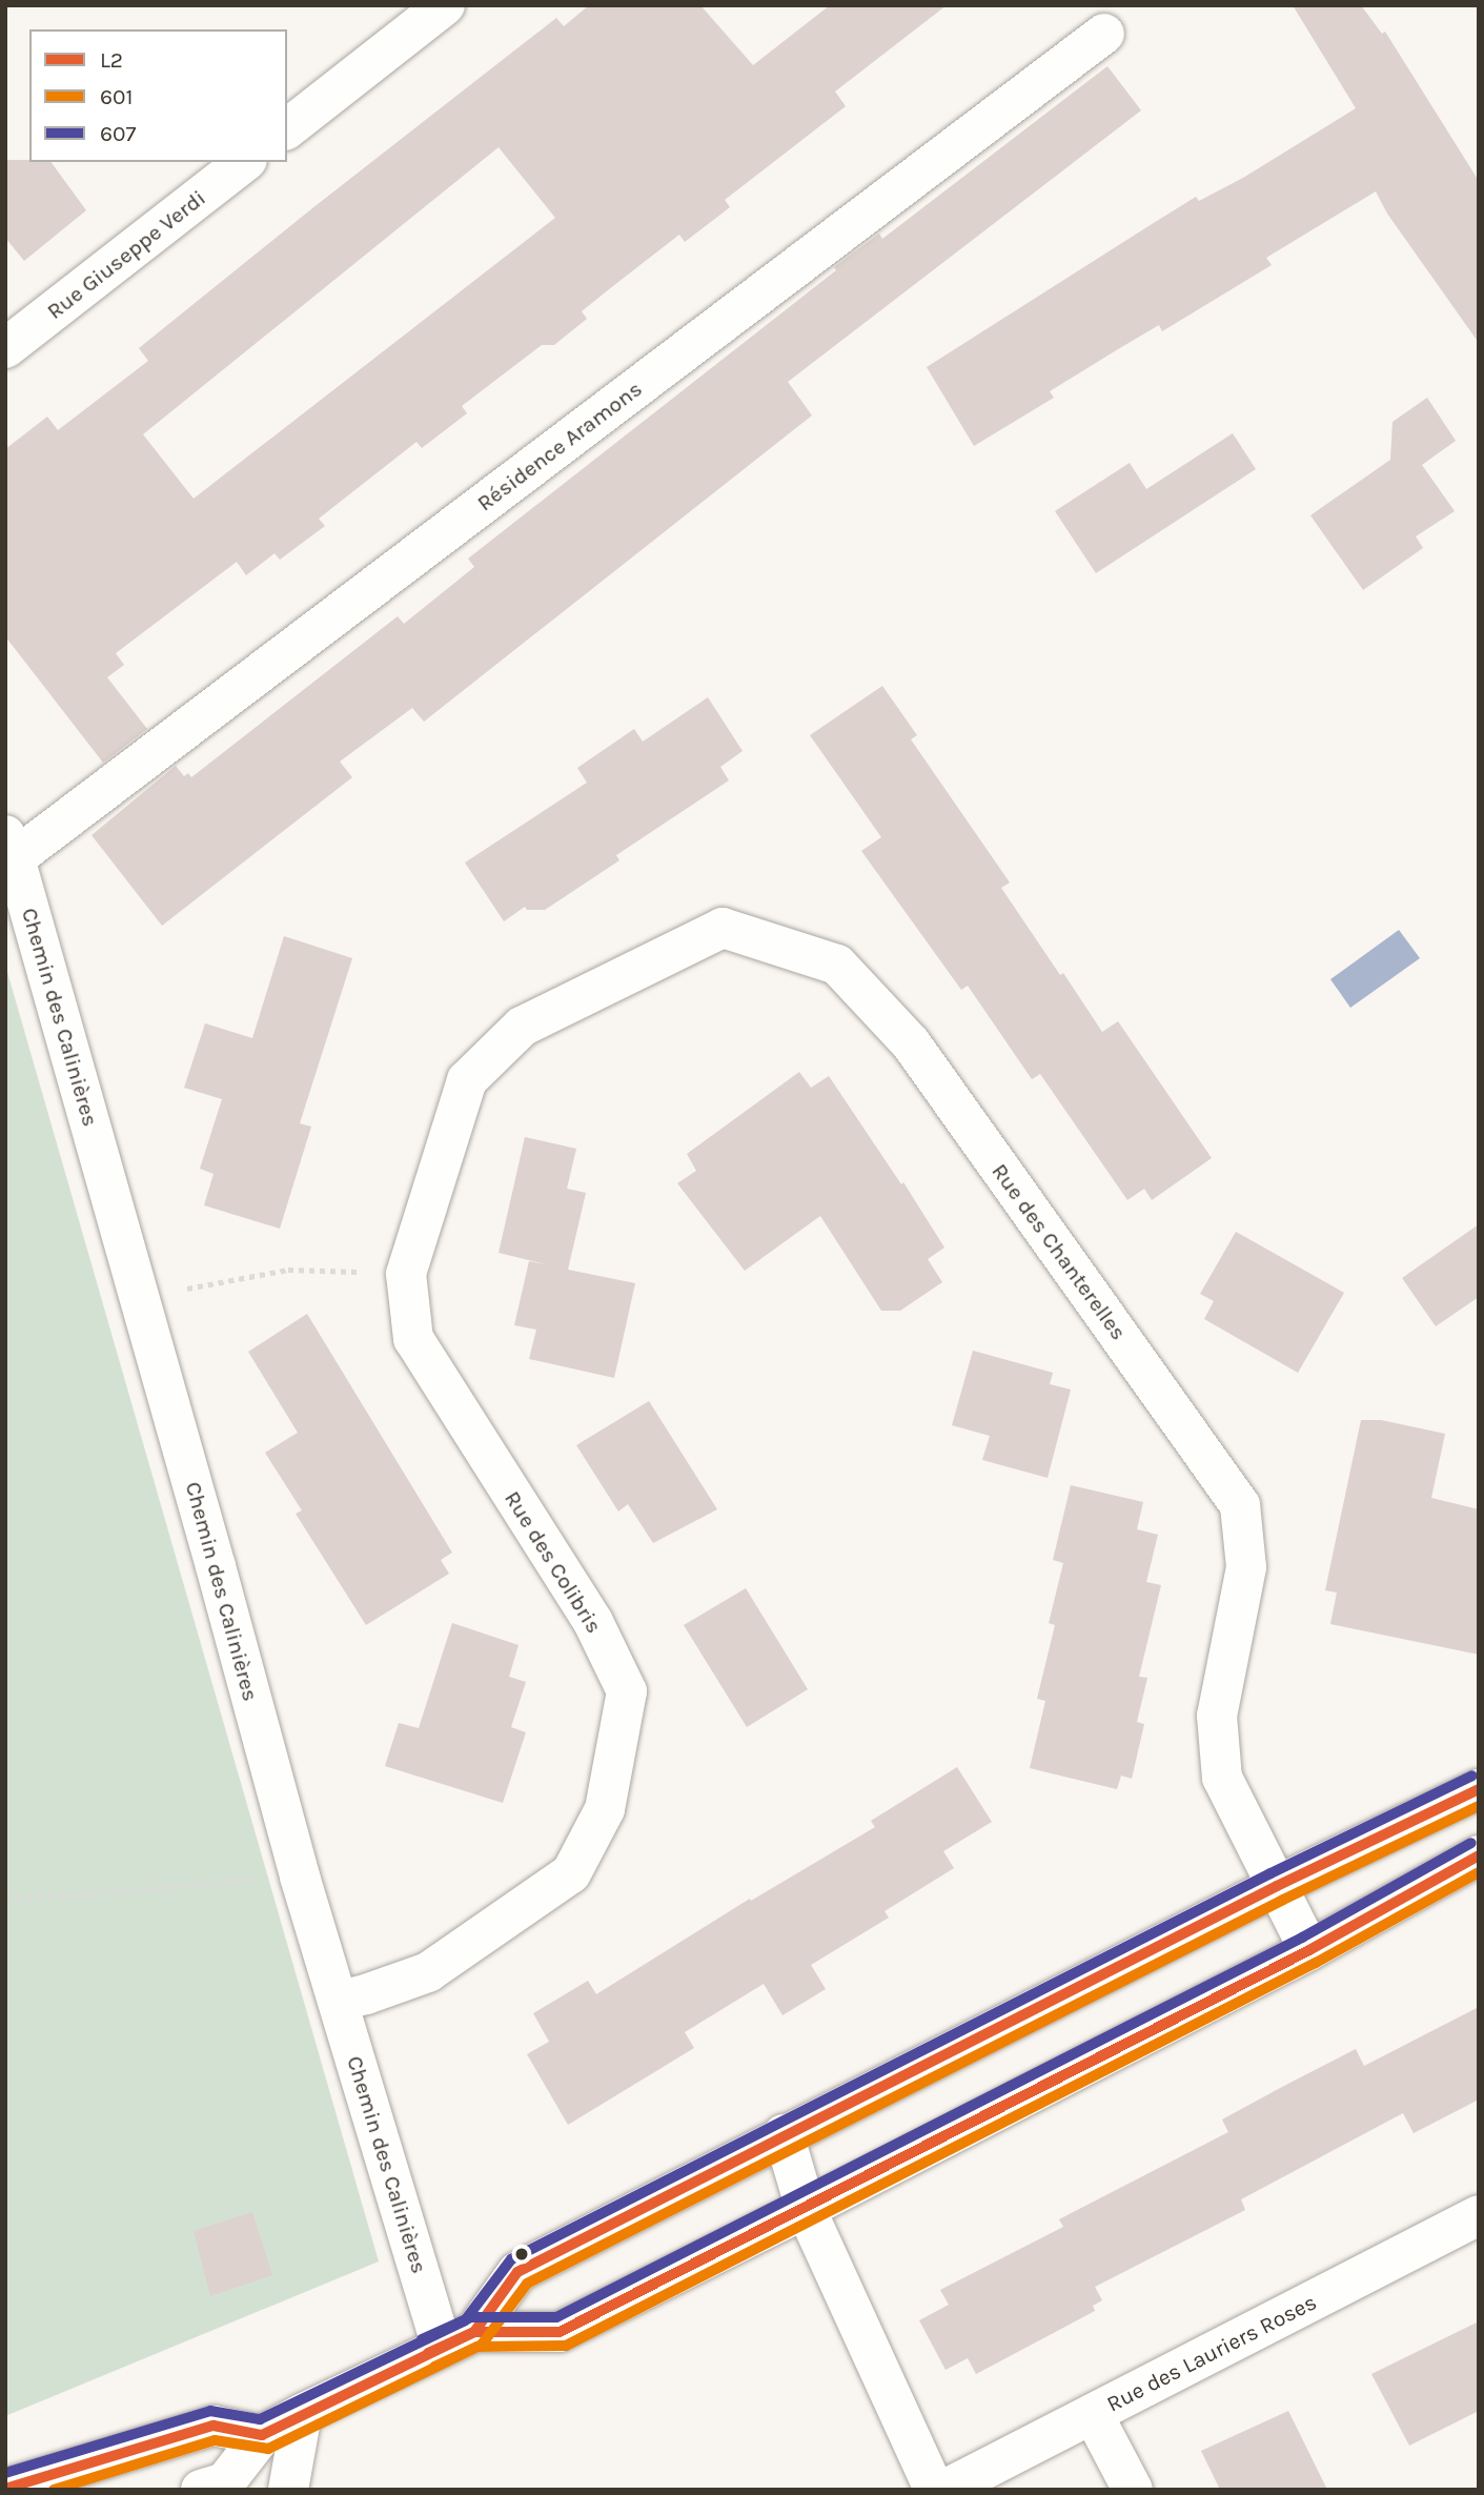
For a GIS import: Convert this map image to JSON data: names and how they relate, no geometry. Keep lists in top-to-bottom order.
{
  "streets": {
    "street": [
      "Rue Giuseppe Verdi",
      "Résidence Aramons",
      "Chemin des Calinières",
      "Rue des Chanterelles",
      "Rue des Colibris",
      "Rue des Lauriers Roses"
    ]
  },
  "crossings": [
    ["Résidence Aramons", "Chemin des Calinières"],
    ["Chemin des Calinières", "Rue des Colibris"],
    ["Rue des Chanterelles", "Rue des Colibris"]
  ],
  "lines": ["transit line 607", "transit line L2", "transit line 601"],
  "legend": ["L2", "601", "607"]
}
